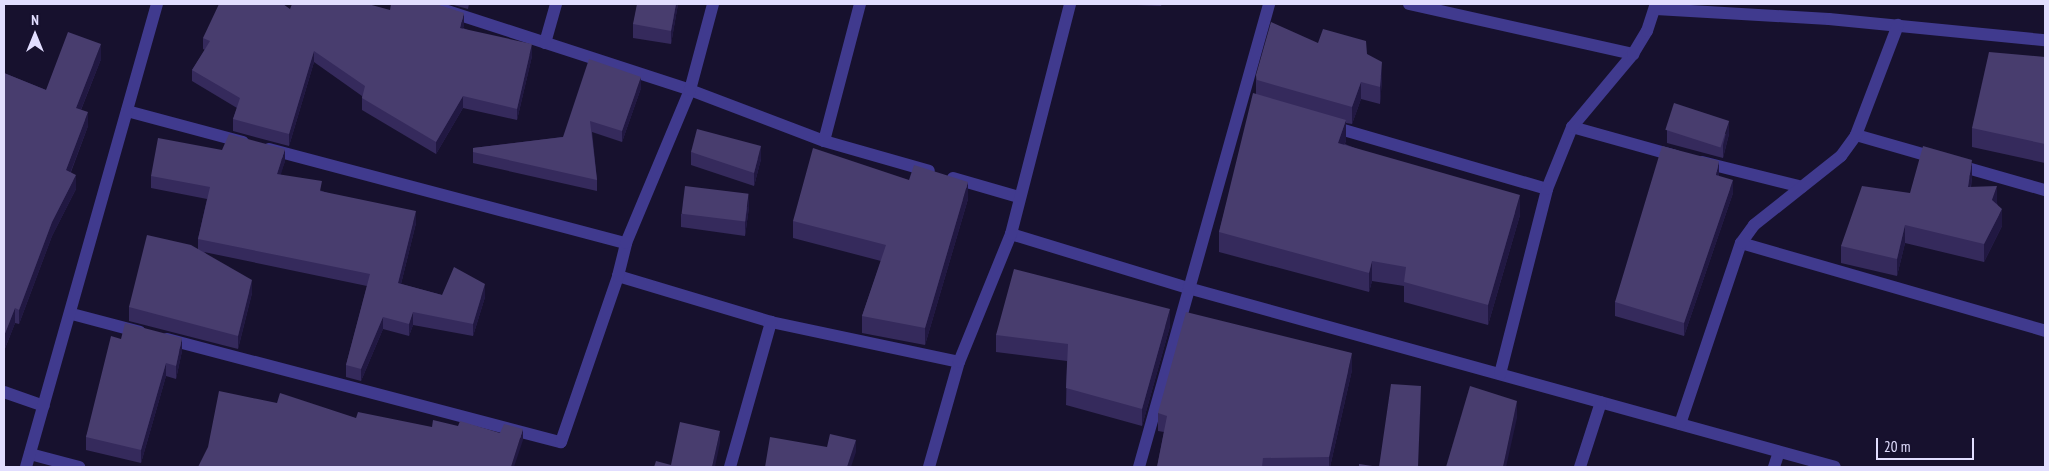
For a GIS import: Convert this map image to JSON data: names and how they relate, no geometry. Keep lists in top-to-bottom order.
{
  "scale_bar": "20 m",
  "north": "top"
}
